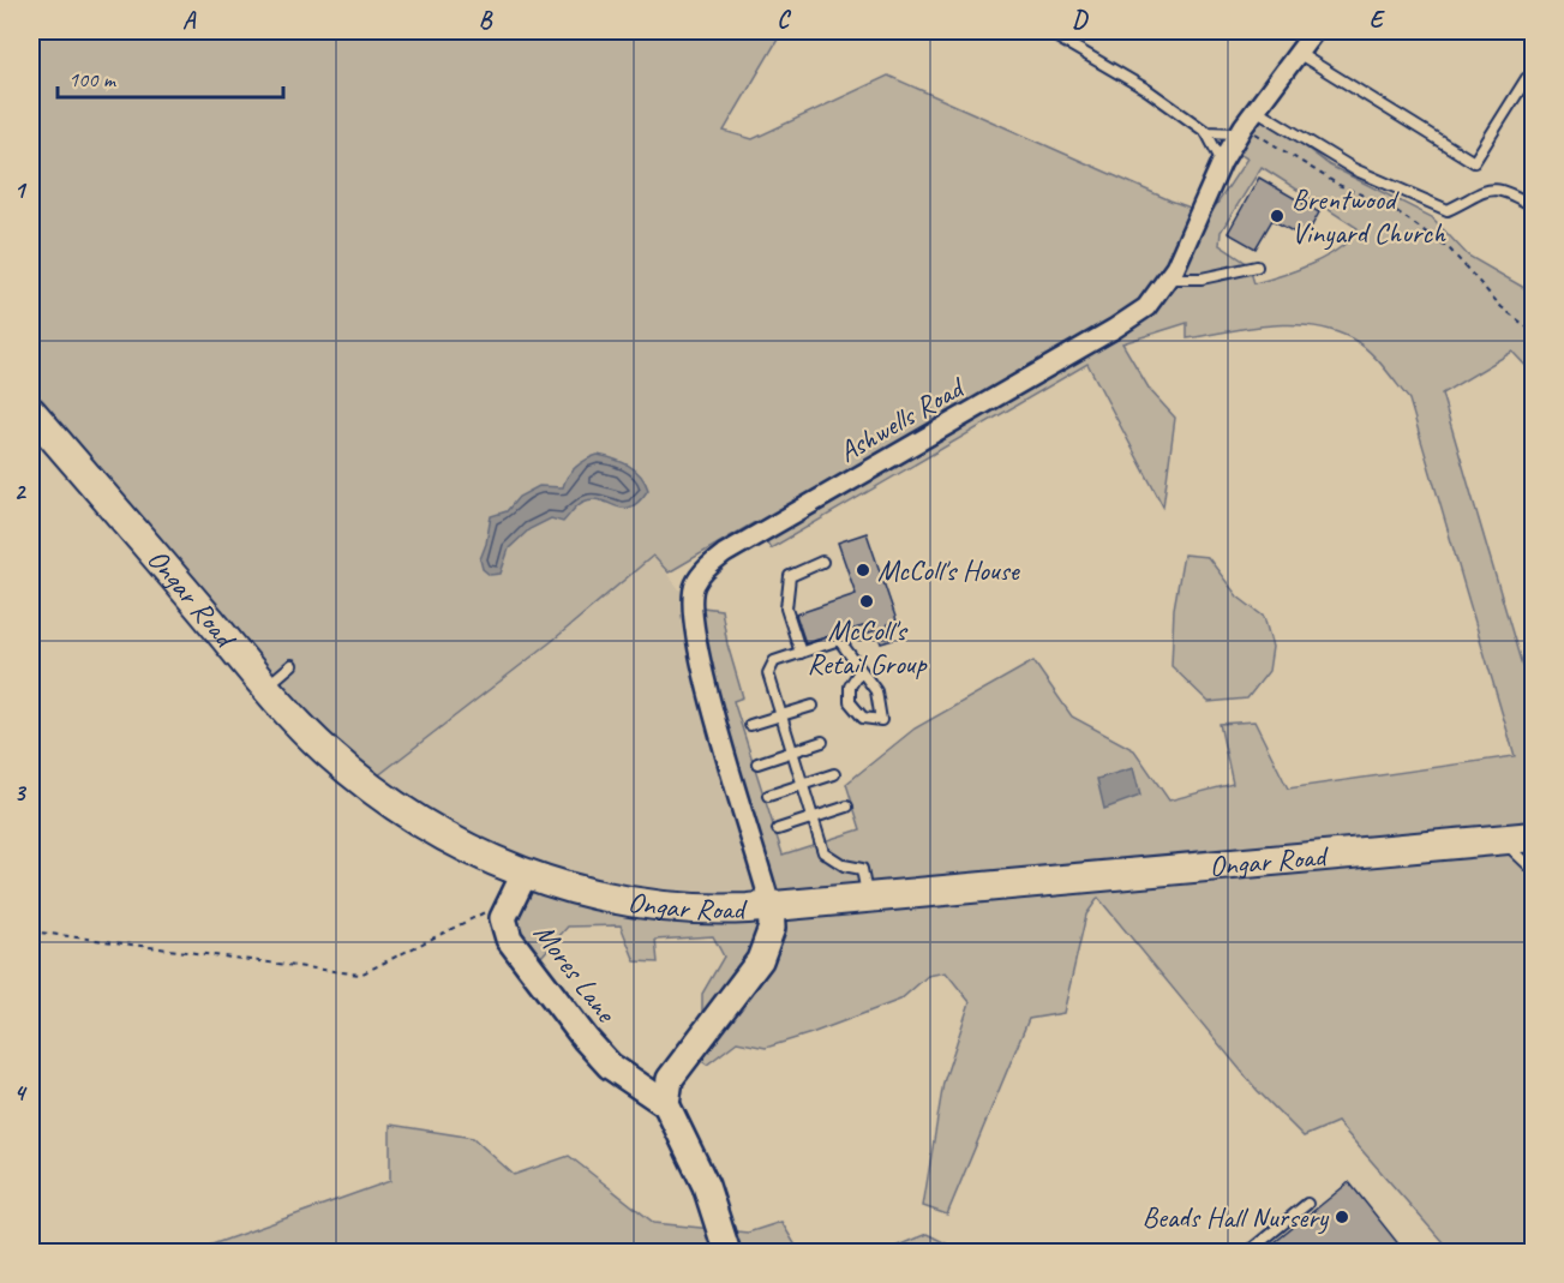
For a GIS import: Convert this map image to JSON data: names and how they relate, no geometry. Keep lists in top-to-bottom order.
{
  "streets": {
    "main road": ["Ongar Road"],
    "street": ["Ashwells Road", "Mores Lane"]
  },
  "crossings": [
    ["Ashwells Road", "Ongar Road"],
    ["Ongar Road", "Mores Lane"]
  ],
  "places": [
    "Brentwood Vinyard Church",
    "McColl's House",
    "McColl's Retail Group",
    "Beads Hall Nursery"
  ],
  "scale_bar": "100 m",
  "grid": {
    "columns": [
      "A",
      "B",
      "C",
      "D",
      "E"
    ],
    "rows": [
      "1",
      "2",
      "3",
      "4"
    ]
  }
}
